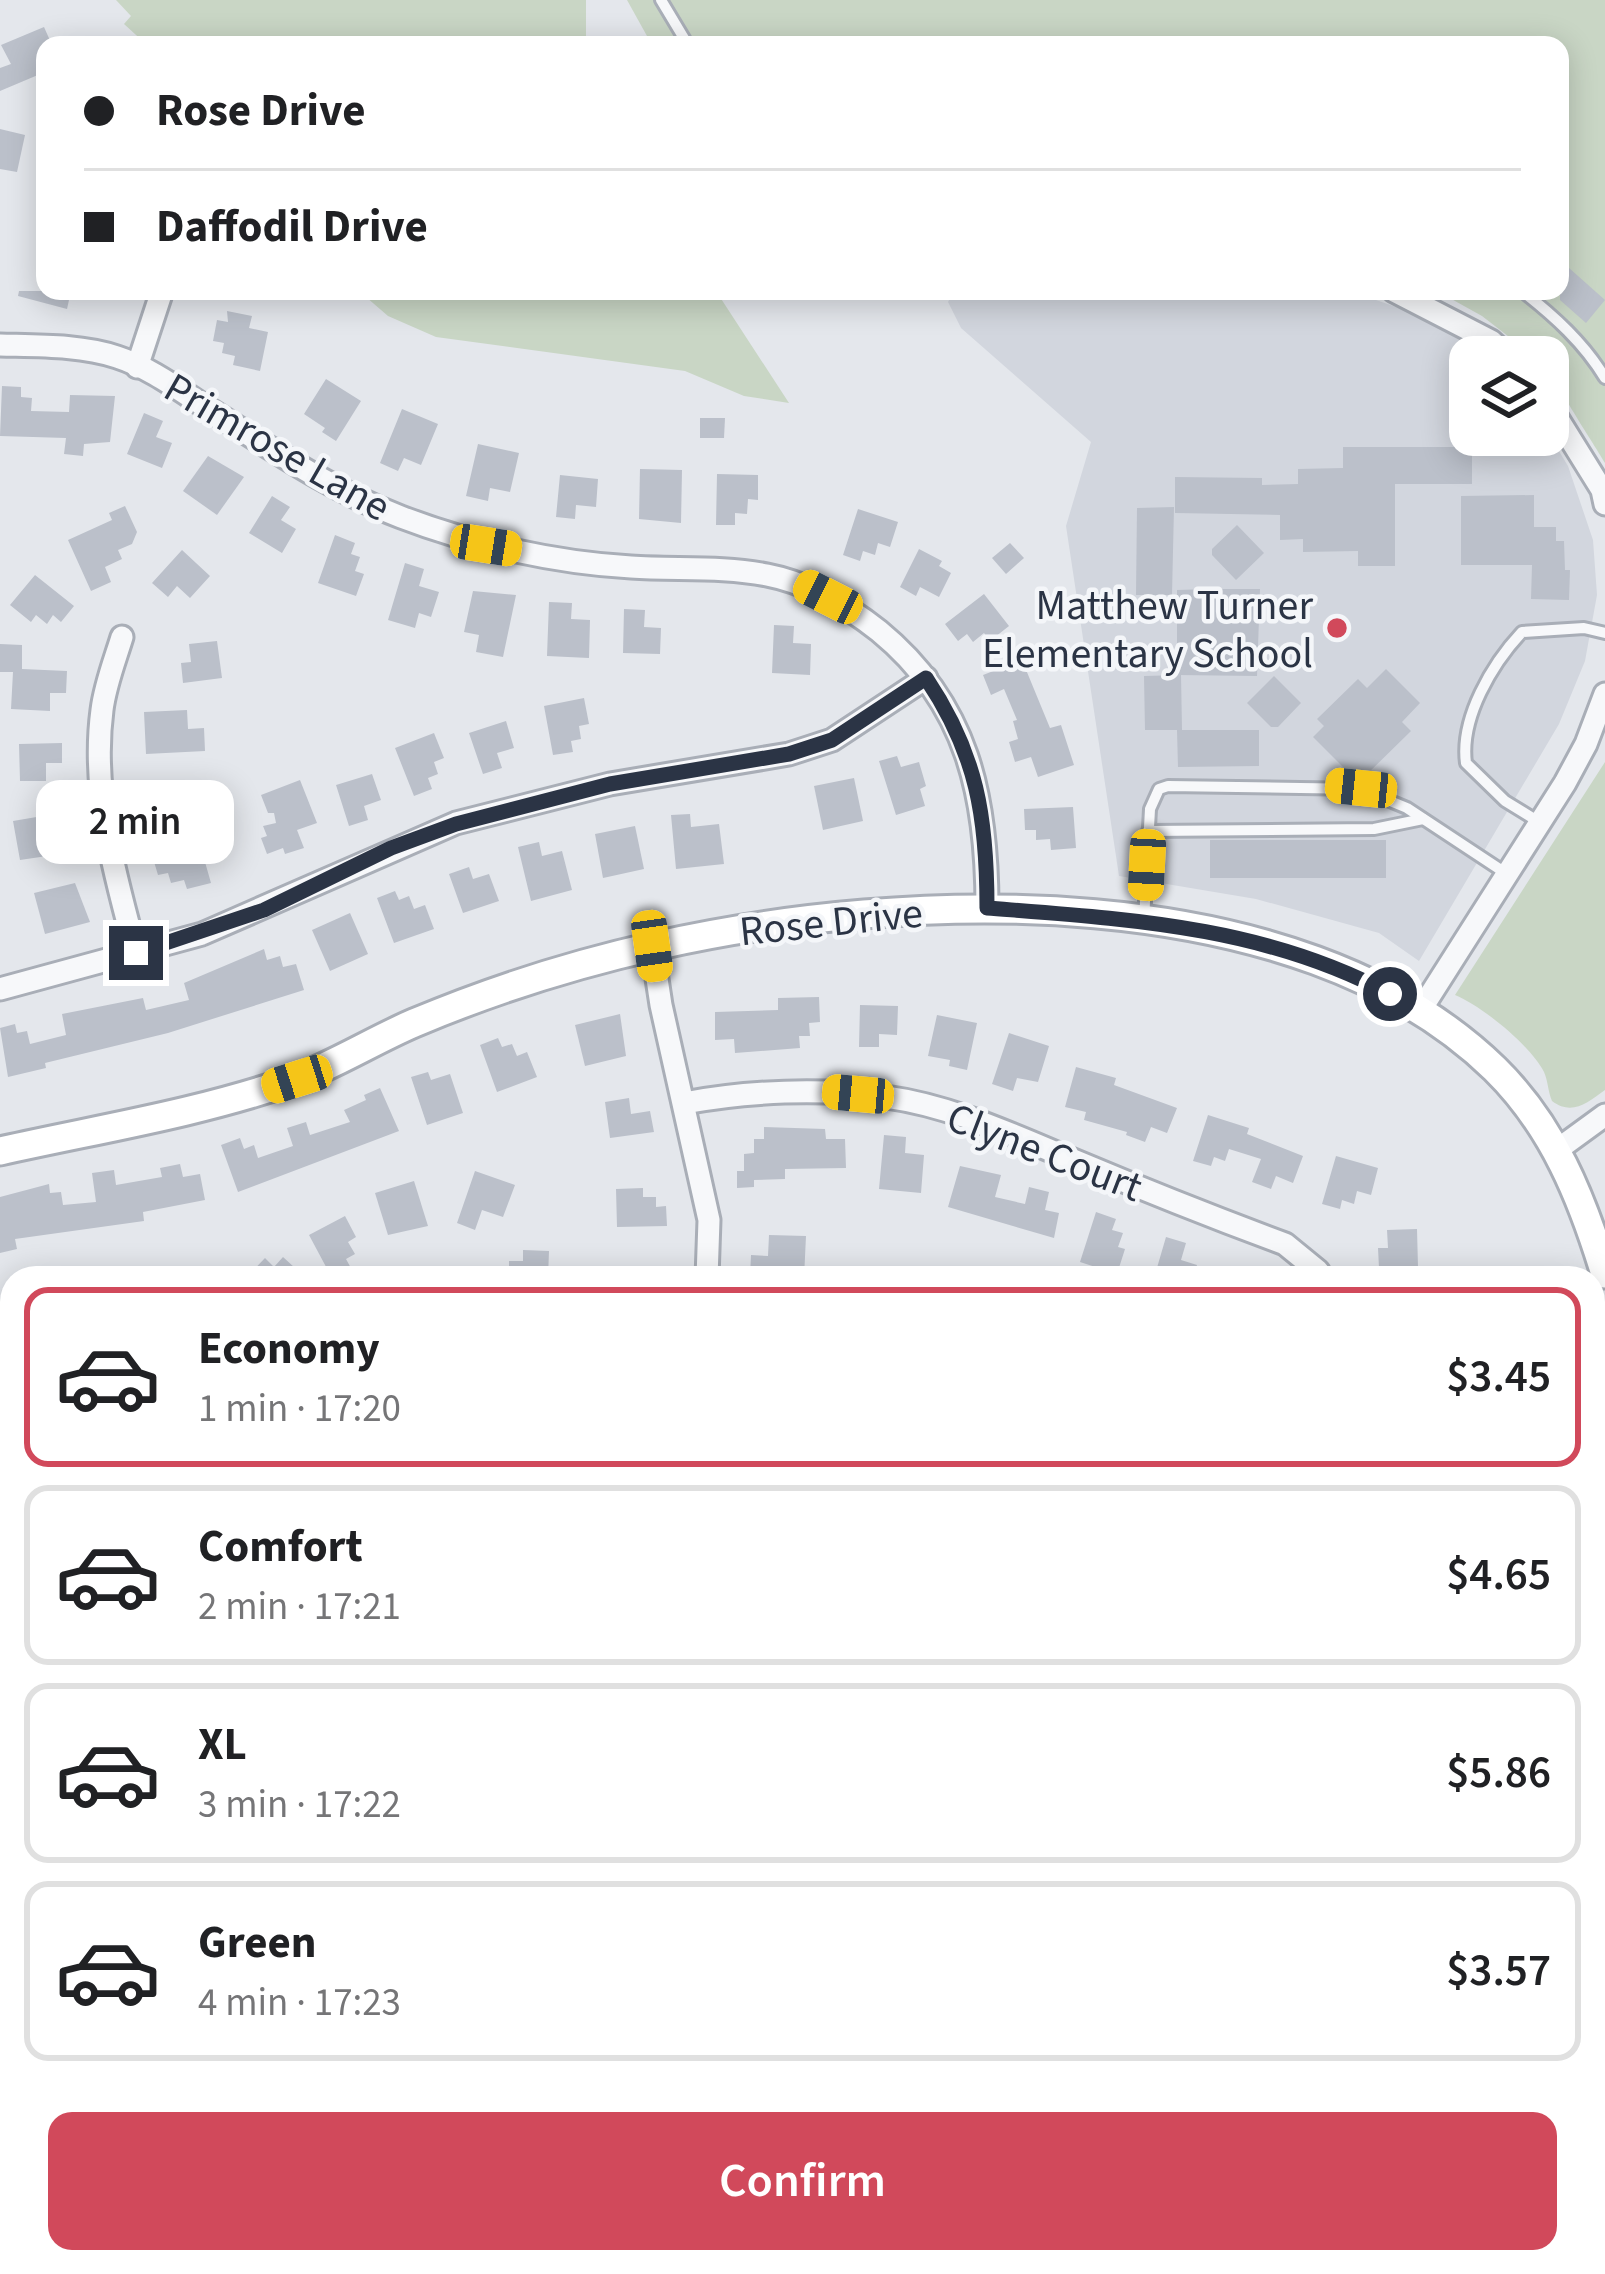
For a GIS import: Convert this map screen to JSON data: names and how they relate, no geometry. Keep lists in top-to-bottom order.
{
  "streets": {
    "main road": ["Rose Drive"],
    "street": ["Primrose Lane", "Clyne Court"]
  },
  "crossings": [
    ["Primrose Lane", "Rose Drive"]
  ],
  "places": ["Matthew Turner Elementary School"],
  "page": {
    "banner": ["Rose Drive", "Daffodil Drive"],
    "bubble": "2 min",
    "list": [
      {
        "name": "Economy",
        "note": "1 min · 17:20",
        "value": "$3.45"
      },
      {
        "name": "Comfort",
        "note": "2 min · 17:21",
        "value": "$4.65"
      },
      {
        "name": "XL",
        "note": "3 min · 17:22",
        "value": "$5.86"
      },
      {
        "name": "Green",
        "note": "4 min · 17:23",
        "value": "$3.57"
      }
    ],
    "buttons": "Confirm"
  }
}
